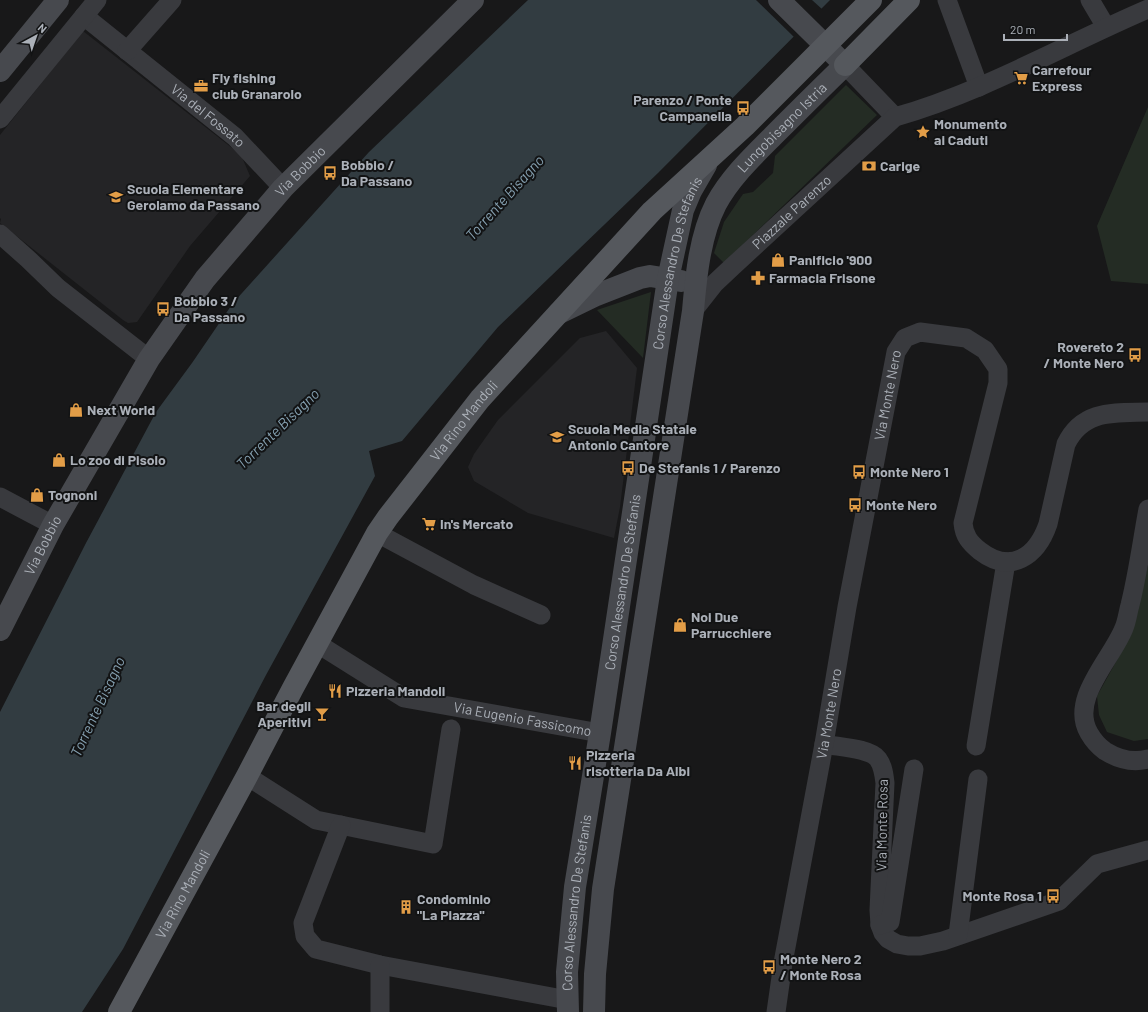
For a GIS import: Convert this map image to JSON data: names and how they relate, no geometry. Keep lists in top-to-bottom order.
{
  "streets": {
    "main road": [
      "Lungobisagno Istria",
      "Via Bobbio",
      "Corso Alessandro De Stefanis",
      "Via Rino Mandoli"
    ],
    "street": [
      "Via del Fossato",
      "Piazzale Parenzo",
      "Via Monte Nero",
      "Via Eugenio Fassicomo",
      "Via Monte Rosa"
    ]
  },
  "crossings": [
    ["Via del Fossato", "Via Bobbio"],
    ["Lungobisagno Istria", "Corso Alessandro De Stefanis"],
    ["Lungobisagno Istria", "Via Rino Mandoli"],
    ["Piazzale Parenzo", "Corso Alessandro De Stefanis"],
    ["Corso Alessandro De Stefanis", "Via Rino Mandoli"],
    ["Corso Alessandro De Stefanis", "Via Eugenio Fassicomo"],
    ["Via Monte Nero", "Via Monte Rosa"],
    ["Via Rino Mandoli", "Via Eugenio Fassicomo"]
  ],
  "water": ["Torrente Bisagno"],
  "places": {
    "supermarket": ["Carrefour Express", "In's Mercato"],
    "office": ["Fly fishing club Granarolo"],
    "bus stop": [
      "Parenzo / Ponte Campanella",
      "Bobbio / Da Passano",
      "Bobbio 3 / Da Passano",
      "Rovereto 2 / Monte Nero",
      "De Stefanis 1 / Parenzo",
      "Monte Nero 1",
      "Monte Nero",
      "Monte Rosa 1",
      "Monte Nero 2 / Monte Rosa"
    ],
    "place": ["Monumento ai Caduti"],
    "bank": ["Carige"],
    "school or university": ["Scuola Elementare Gerolamo da Passano", "Scuola Media Statale Antonio Cantore"],
    "shop": [
      "Panificio '900",
      "Next World",
      "Lo zoo di Pisolo",
      "Tognoni",
      "Noi Due Parrucchiere"
    ],
    "pharmacy": ["Farmacia Frisone"],
    "restaurant": ["Pizzeria Mandoli", "Pizzeria risotteria Da Albi"],
    "bar": ["Bar degli Aperitivi"],
    "building": ["Condominio \"La Piazza\""]
  },
  "scale_bar": "20 m",
  "north": "top right"
}
